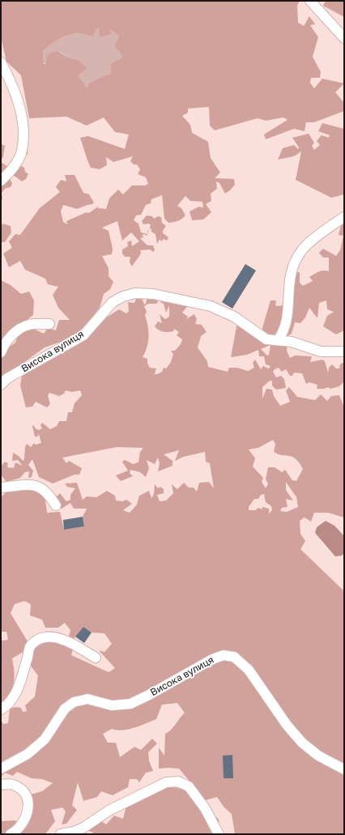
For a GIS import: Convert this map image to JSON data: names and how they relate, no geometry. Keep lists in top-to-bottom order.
{
  "streets": {
    "street": ["Висока вулиця"]
  }
}
